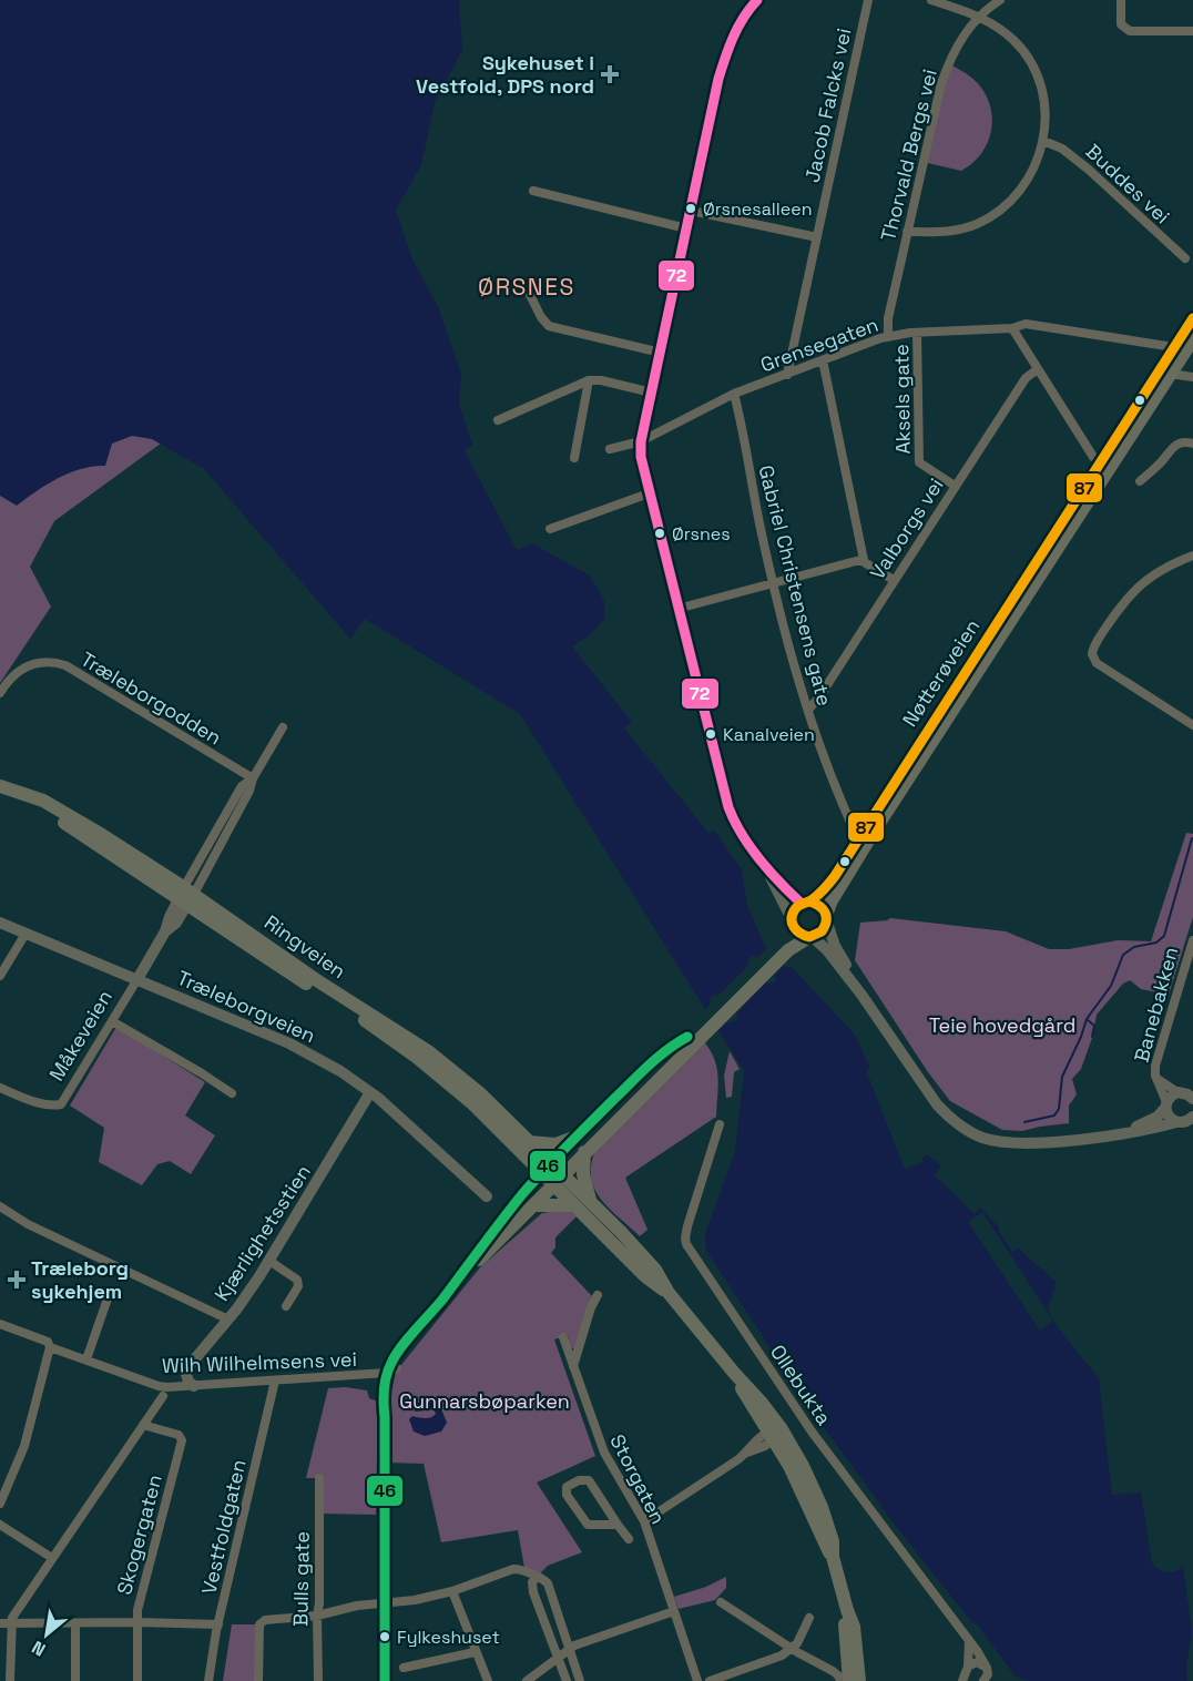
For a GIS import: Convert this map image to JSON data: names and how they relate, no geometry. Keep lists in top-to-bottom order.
{
  "streets": {
    "main road": ["Nøtterøveien", "Ringveien"],
    "street": [
      "Jacob Falcks vei",
      "Thorvald Bergs vei",
      "Buddes vei",
      "Grensegaten",
      "Aksels gate",
      "Valborgs vei",
      "Gabriel Christensens gate",
      "Træleborgodden",
      "Banebakken",
      "Træleborgveien",
      "Måkeveien",
      "Kjærlighetsstien",
      "Wilh Wilhelmsens vei",
      "Ollebukta",
      "Storgaten",
      "Vestfoldgaten",
      "Skogergaten",
      "Bulls gate"
    ]
  },
  "crossings": [
    ["Jacob Falcks vei", "Grensegaten"],
    ["Thorvald Bergs vei", "Grensegaten"],
    ["Grensegaten", "Aksels gate"],
    ["Grensegaten", "Gabriel Christensens gate"],
    ["Aksels gate", "Valborgs vei"],
    ["Valborgs vei", "Gabriel Christensens gate"],
    ["Nøtterøveien", "Banebakken"],
    ["Ringveien", "Måkeveien"],
    ["Træleborgveien", "Måkeveien"],
    ["Træleborgveien", "Kjærlighetsstien"],
    ["Kjærlighetsstien", "Wilh Wilhelmsens vei"],
    ["Wilh Wilhelmsens vei", "Vestfoldgaten"]
  ],
  "districts": ["ØRSNES"],
  "parks": ["Teie hovedgård", "Gunnarsbøparken"],
  "places": {
    "health": ["Sykehuset i Vestfold, DPS nord", "Træleborg sykehjem"],
    "other": [
      "Ørsnesalleen",
      "Ørsnes",
      "Kanalveien",
      "Fylkeshuset"
    ]
  },
  "lines": ["transit line 72", "transit line 87", "transit line 46"],
  "north": "bottom left"
}
